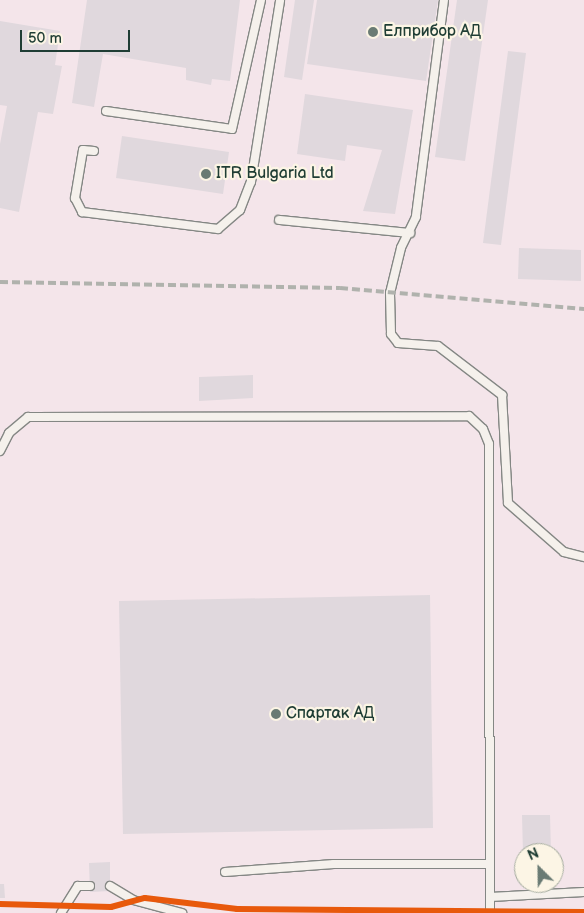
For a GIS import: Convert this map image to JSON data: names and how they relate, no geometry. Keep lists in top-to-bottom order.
{
  "places": ["Елприбор АД", "ITR Bulgaria Ltd", "Спартак АД"],
  "scale_bar": "50 m",
  "north": "top left"
}
